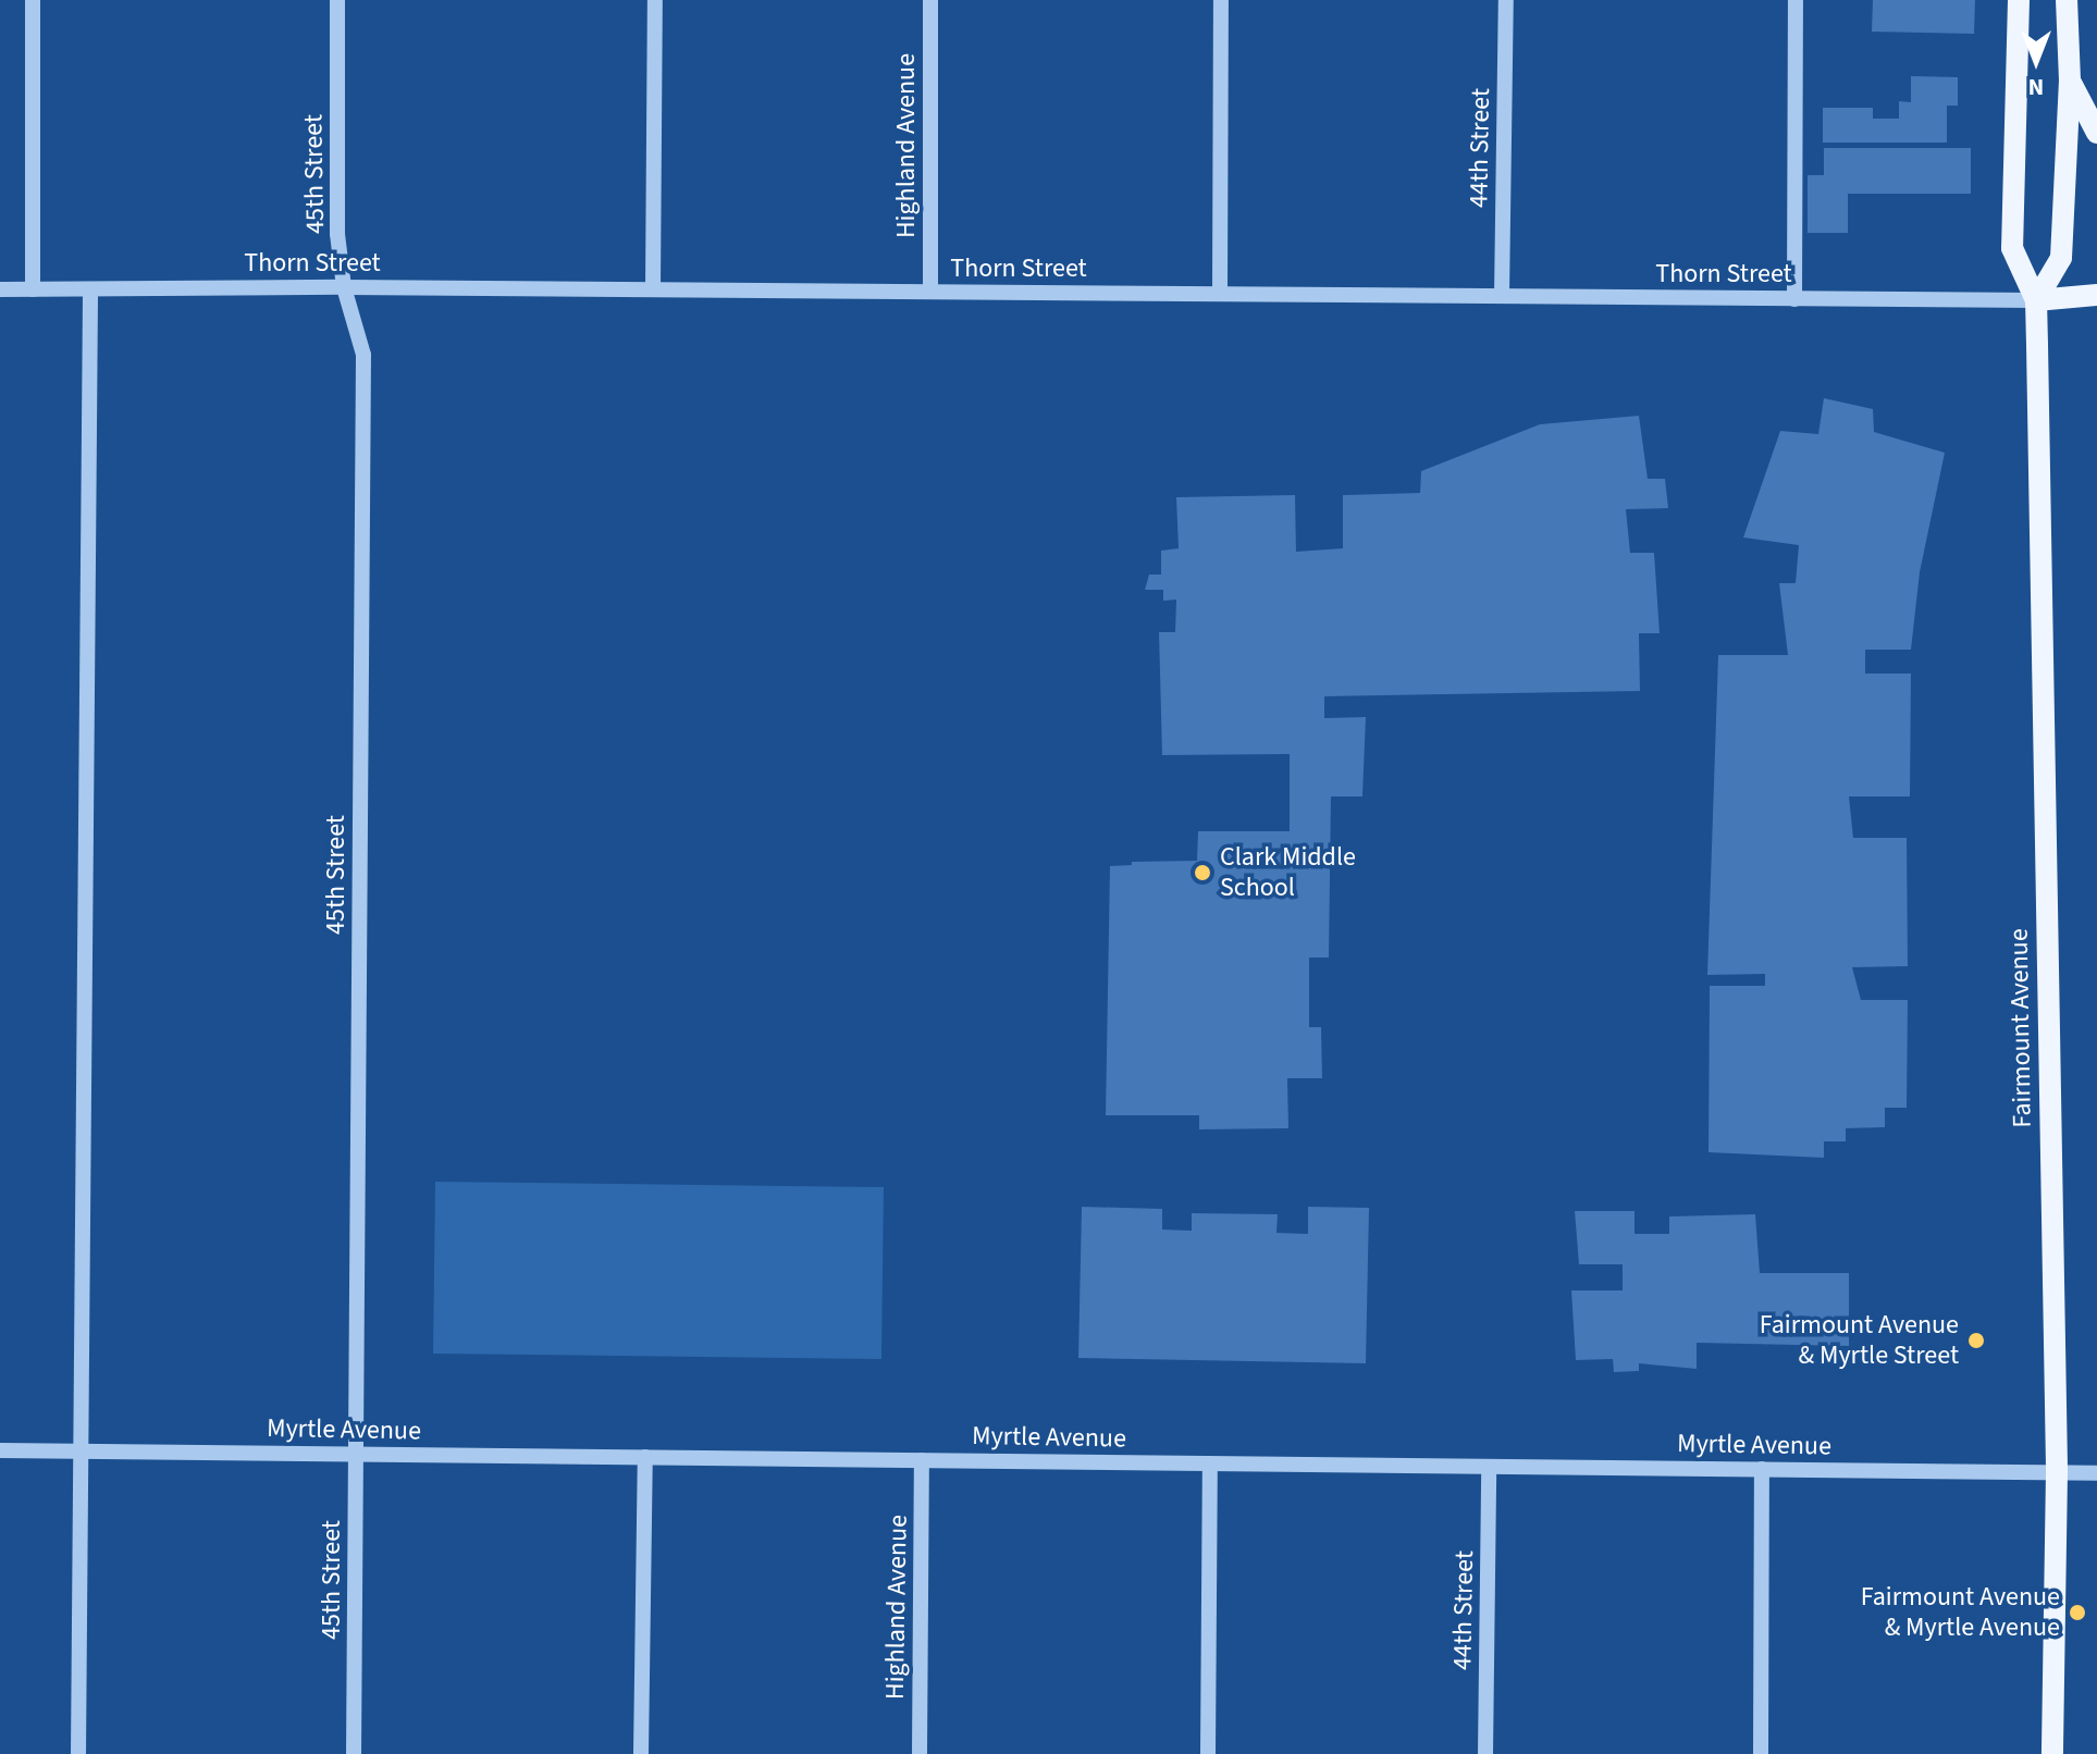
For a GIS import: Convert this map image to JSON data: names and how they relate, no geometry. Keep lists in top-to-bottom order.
{
  "streets": {
    "main road": ["Fairmount Avenue"],
    "street": [
      "Highland Avenue",
      "44th Street",
      "45th Street",
      "Thorn Street",
      "Myrtle Avenue"
    ]
  },
  "crossings": [
    ["Highland Avenue", "Thorn Street"],
    ["Highland Avenue", "Myrtle Avenue"],
    ["44th Street", "Thorn Street"],
    ["44th Street", "Myrtle Avenue"],
    ["45th Street", "Thorn Street"],
    ["45th Street", "Myrtle Avenue"],
    ["Thorn Street", "Fairmount Avenue"],
    ["Fairmount Avenue", "Myrtle Avenue"]
  ],
  "places": ["Clark Middle School", "Fairmount Avenue & Myrtle Street", "Fairmount Avenue & Myrtle Avenue"],
  "north": "bottom"
}
